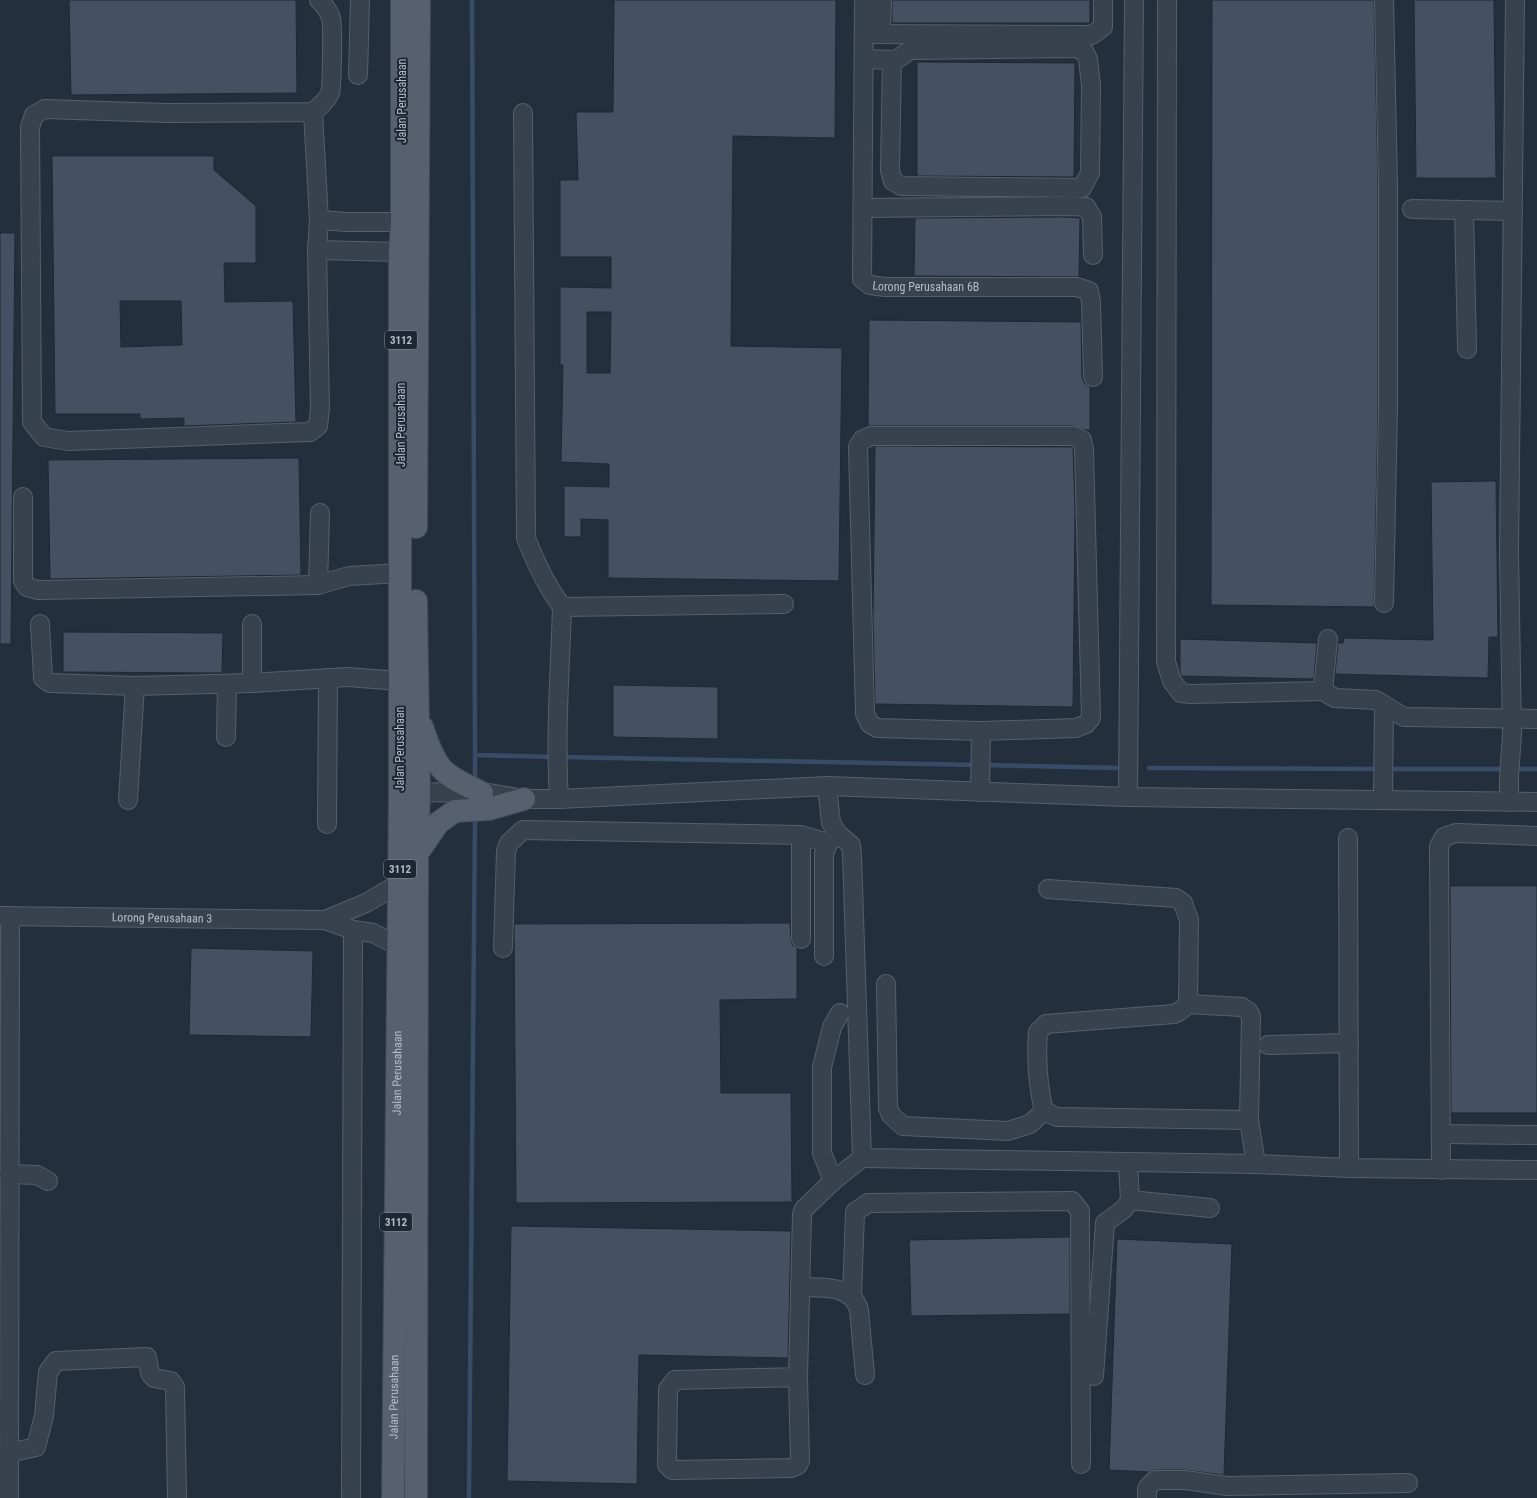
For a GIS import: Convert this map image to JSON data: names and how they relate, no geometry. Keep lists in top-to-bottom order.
{
  "streets": {
    "main road": ["Jalan Perusahaan", "3112"],
    "street": ["Lorong Perusahaan 6B", "Lorong Perusahaan 3"]
  },
  "crossings": [
    ["Jalan Perusahaan", "Lorong Perusahaan 3"]
  ]
}
